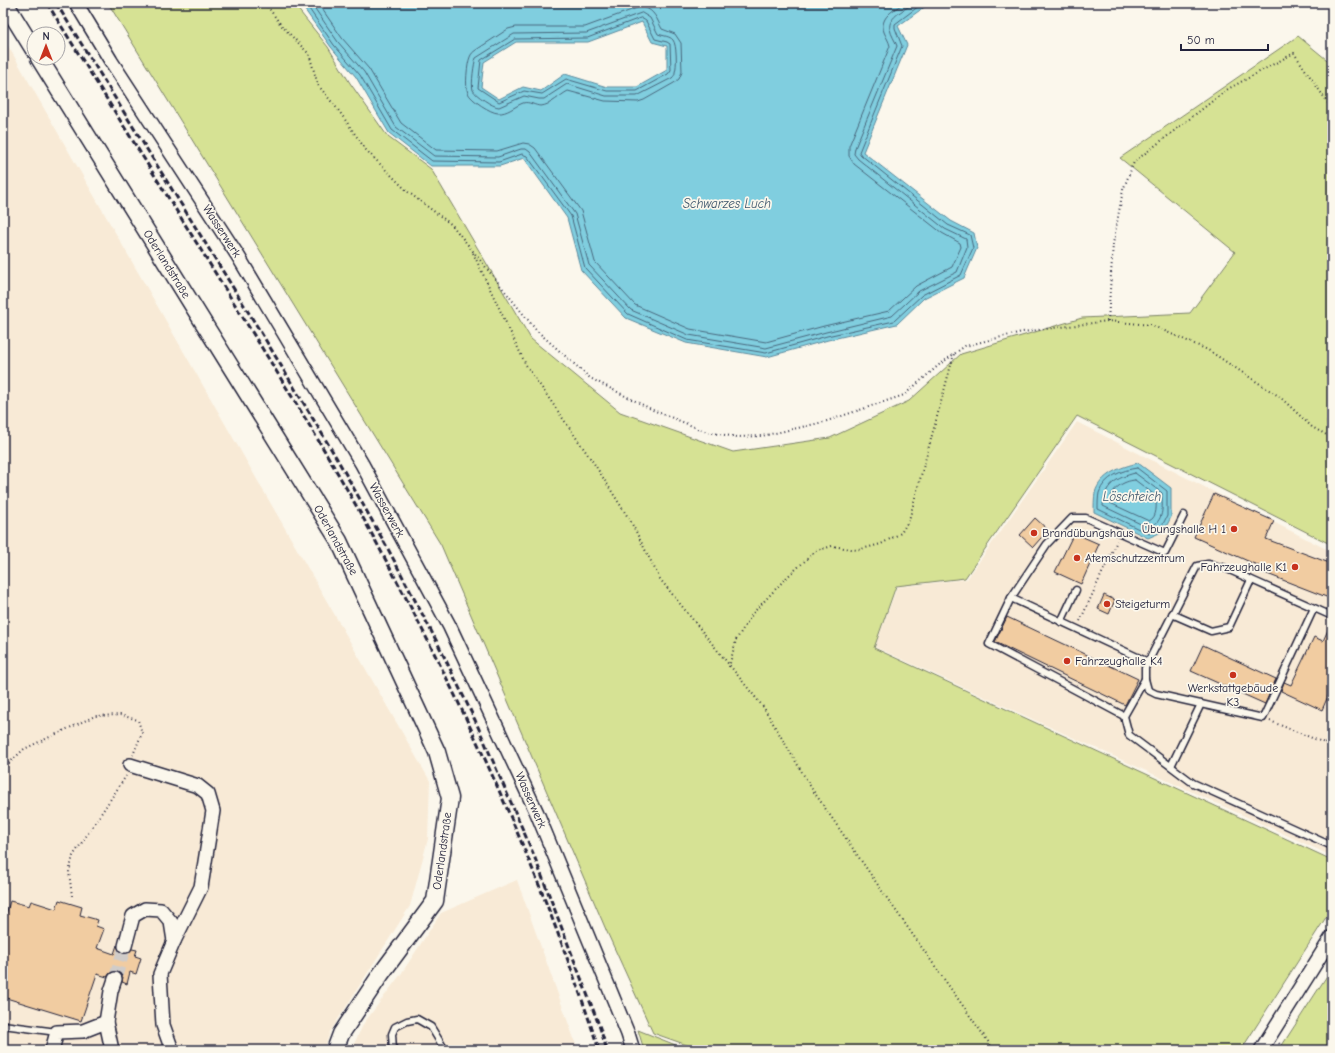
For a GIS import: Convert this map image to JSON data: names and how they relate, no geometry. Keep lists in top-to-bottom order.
{
  "streets": {
    "street": ["Wasserwerk", "Oderlandstraße"]
  },
  "water": ["Schwarzes Luch", "Löschteich"],
  "places": [
    "Übungshalle H 1",
    "Brandübungshaus",
    "Atemschutzzentrum",
    "Fahrzeughalle K1",
    "Steigeturm",
    "Fahrzeughalle K4",
    "Werkstattgebäude K3"
  ],
  "scale_bar": "50 m",
  "north": "top"
}
